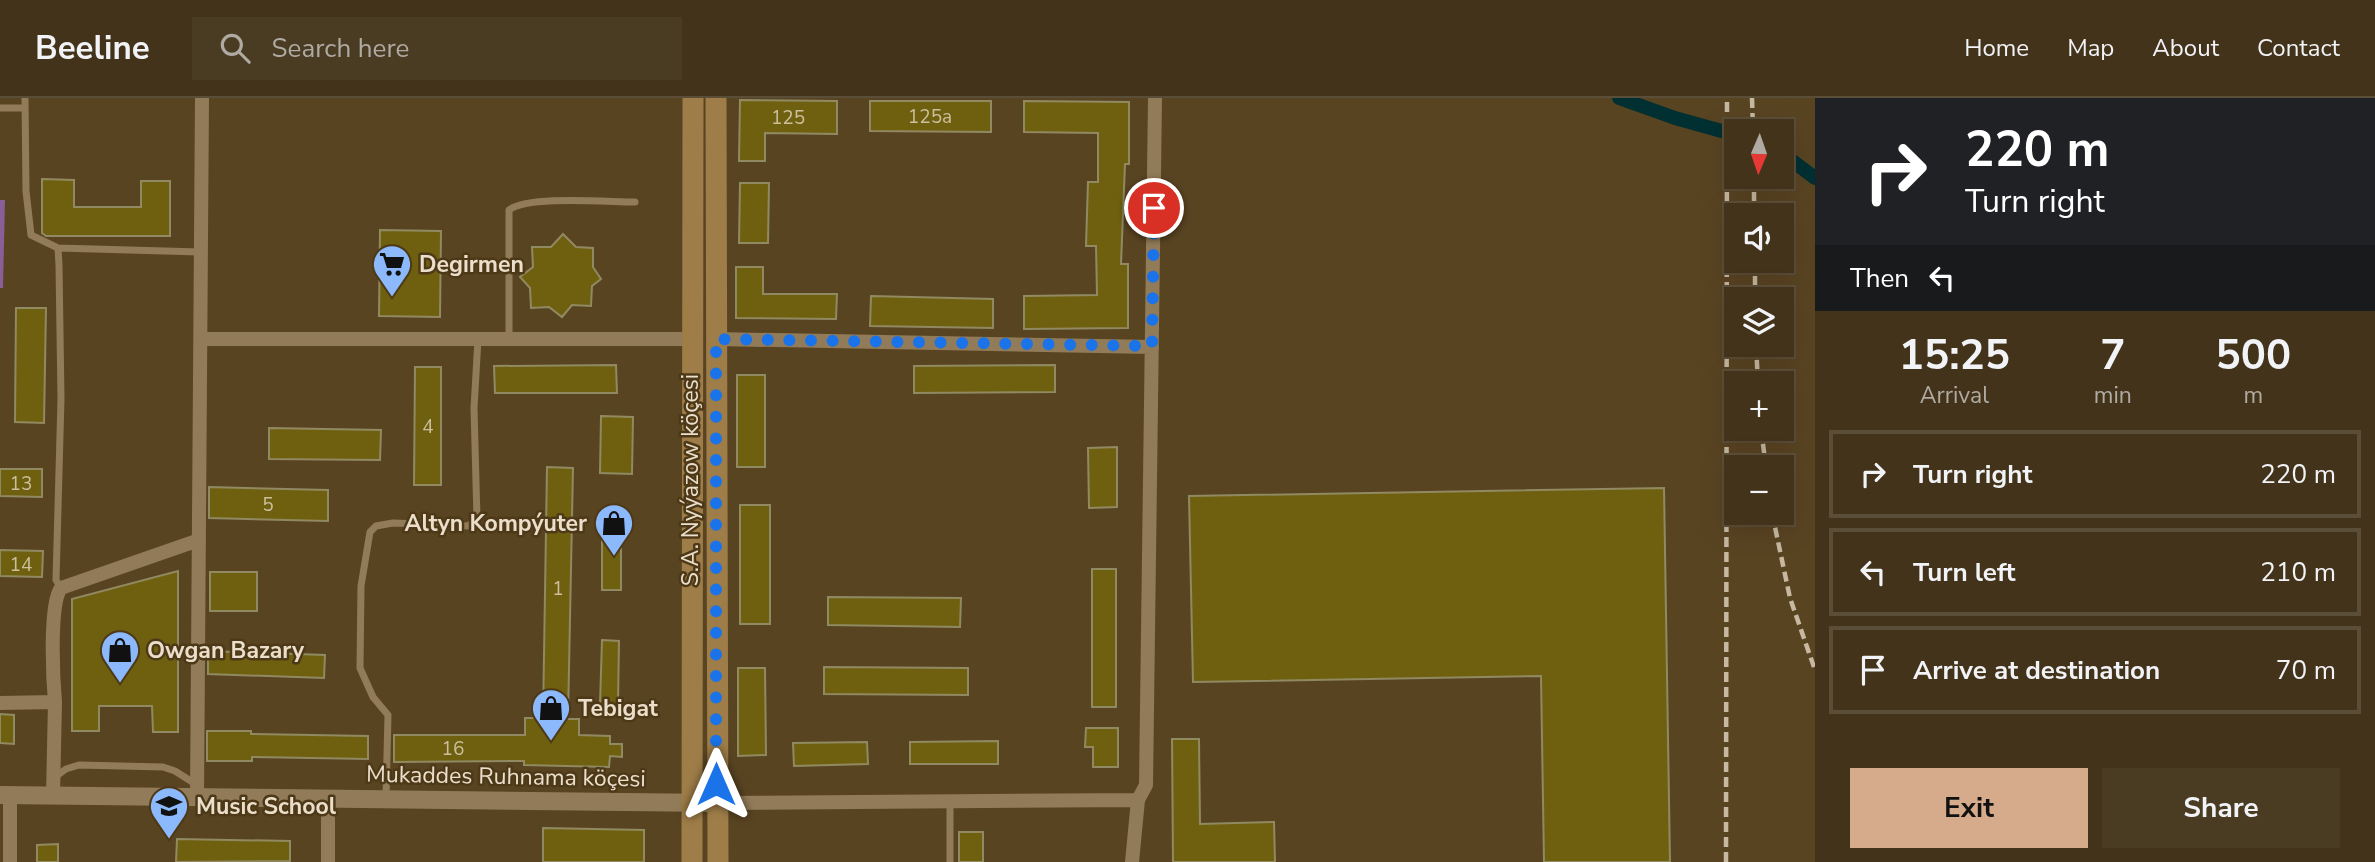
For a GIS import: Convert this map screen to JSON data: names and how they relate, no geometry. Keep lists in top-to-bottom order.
{
  "streets": {
    "main road": ["S.A. Nyýazow köçesi"],
    "street": ["Mukaddes Ruhnama köçesi"]
  },
  "crossings": [
    ["S.A. Nyýazow köçesi", "Mukaddes Ruhnama köçesi"]
  ],
  "places": {
    "supermarket": ["Degirmen"],
    "shop": ["Altyn Kompýuter", "Owgan Bazary", "Tebigat"],
    "school or university": ["Music School"]
  },
  "house_numbers": [
    "125a",
    "125",
    "4",
    "13",
    "5",
    "14",
    "1",
    "16"
  ],
  "north": "bottom",
  "page": {
    "header": "Beeline",
    "search": "Search here",
    "nav": [
      "Home",
      "Map",
      "About",
      "Contact"
    ],
    "turn": ["220 m", "Turn right"],
    "map_buttons": ["+", "−"],
    "then": "Then",
    "eta": [
      "15:25",
      "Arrival",
      "7",
      "min",
      "500",
      "m"
    ],
    "list": [
      {
        "name": "Turn right",
        "value": "220 m"
      },
      {
        "name": "Turn left",
        "value": "210 m"
      },
      {
        "name": "Arrive at destination",
        "value": "70 m"
      }
    ],
    "buttons": ["Exit", "Share"]
  }
}
